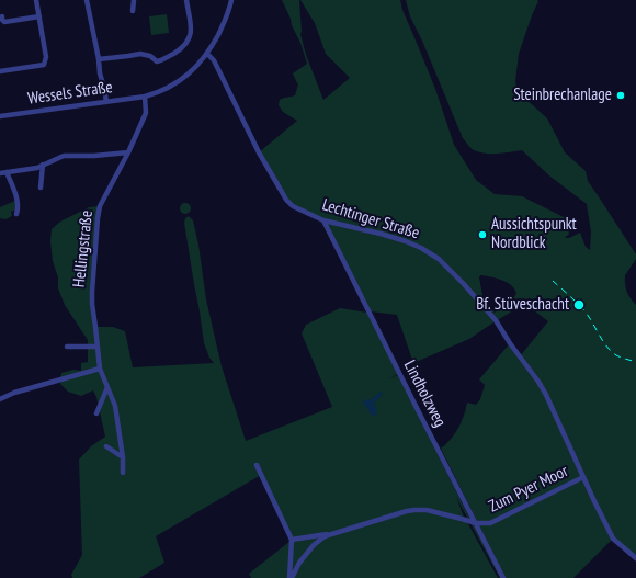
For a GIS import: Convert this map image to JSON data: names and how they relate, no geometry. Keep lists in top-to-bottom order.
{
  "streets": {
    "street": [
      "Wessels Straße",
      "Lechtinger Straße",
      "Hellingstraße",
      "Lindholzweg",
      "Zum Pyer Moor"
    ]
  },
  "crossings": [
    ["Wessels Straße", "Lechtinger Straße"],
    ["Wessels Straße", "Hellingstraße"],
    ["Lechtinger Straße", "Lindholzweg"],
    ["Lechtinger Straße", "Zum Pyer Moor"],
    ["Lindholzweg", "Zum Pyer Moor"]
  ],
  "places": ["Steinbrechanlage", "Aussichtspunkt Nordblick", "Bf. Stüveschacht"]
}
